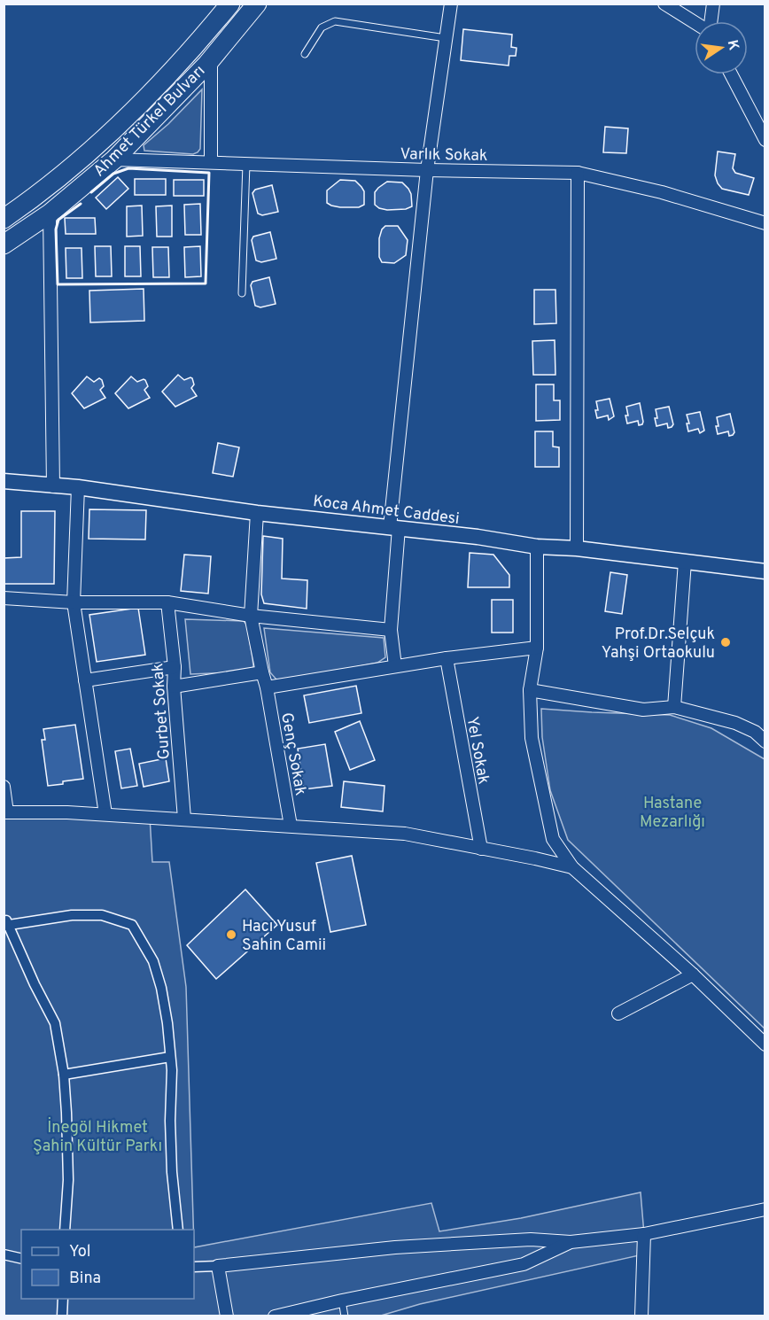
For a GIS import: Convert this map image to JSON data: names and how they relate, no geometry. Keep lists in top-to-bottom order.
{
  "streets": {
    "main road": ["Ahmet Türkel Bulvarı"],
    "street": [
      "Varlık Sokak",
      "Koca Ahmet Caddesi",
      "Gurbet Sokak",
      "Yel Sokak",
      "Genç Sokak"
    ]
  },
  "crossings": [
    ["Ahmet Türkel Bulvarı", "Varlık Sokak"],
    ["Koca Ahmet Caddesi", "Genç Sokak"]
  ],
  "parks": ["Hastane Mezarlığı", "İnegöl Hikmet Şahin Kültür Parkı"],
  "places": ["Prof.Dr.Selçuk Yahşi Ortaokulu", "Hacı Yusuf Sahin Camii"],
  "legend": ["Yol", "Bina"],
  "north": "right"
}
